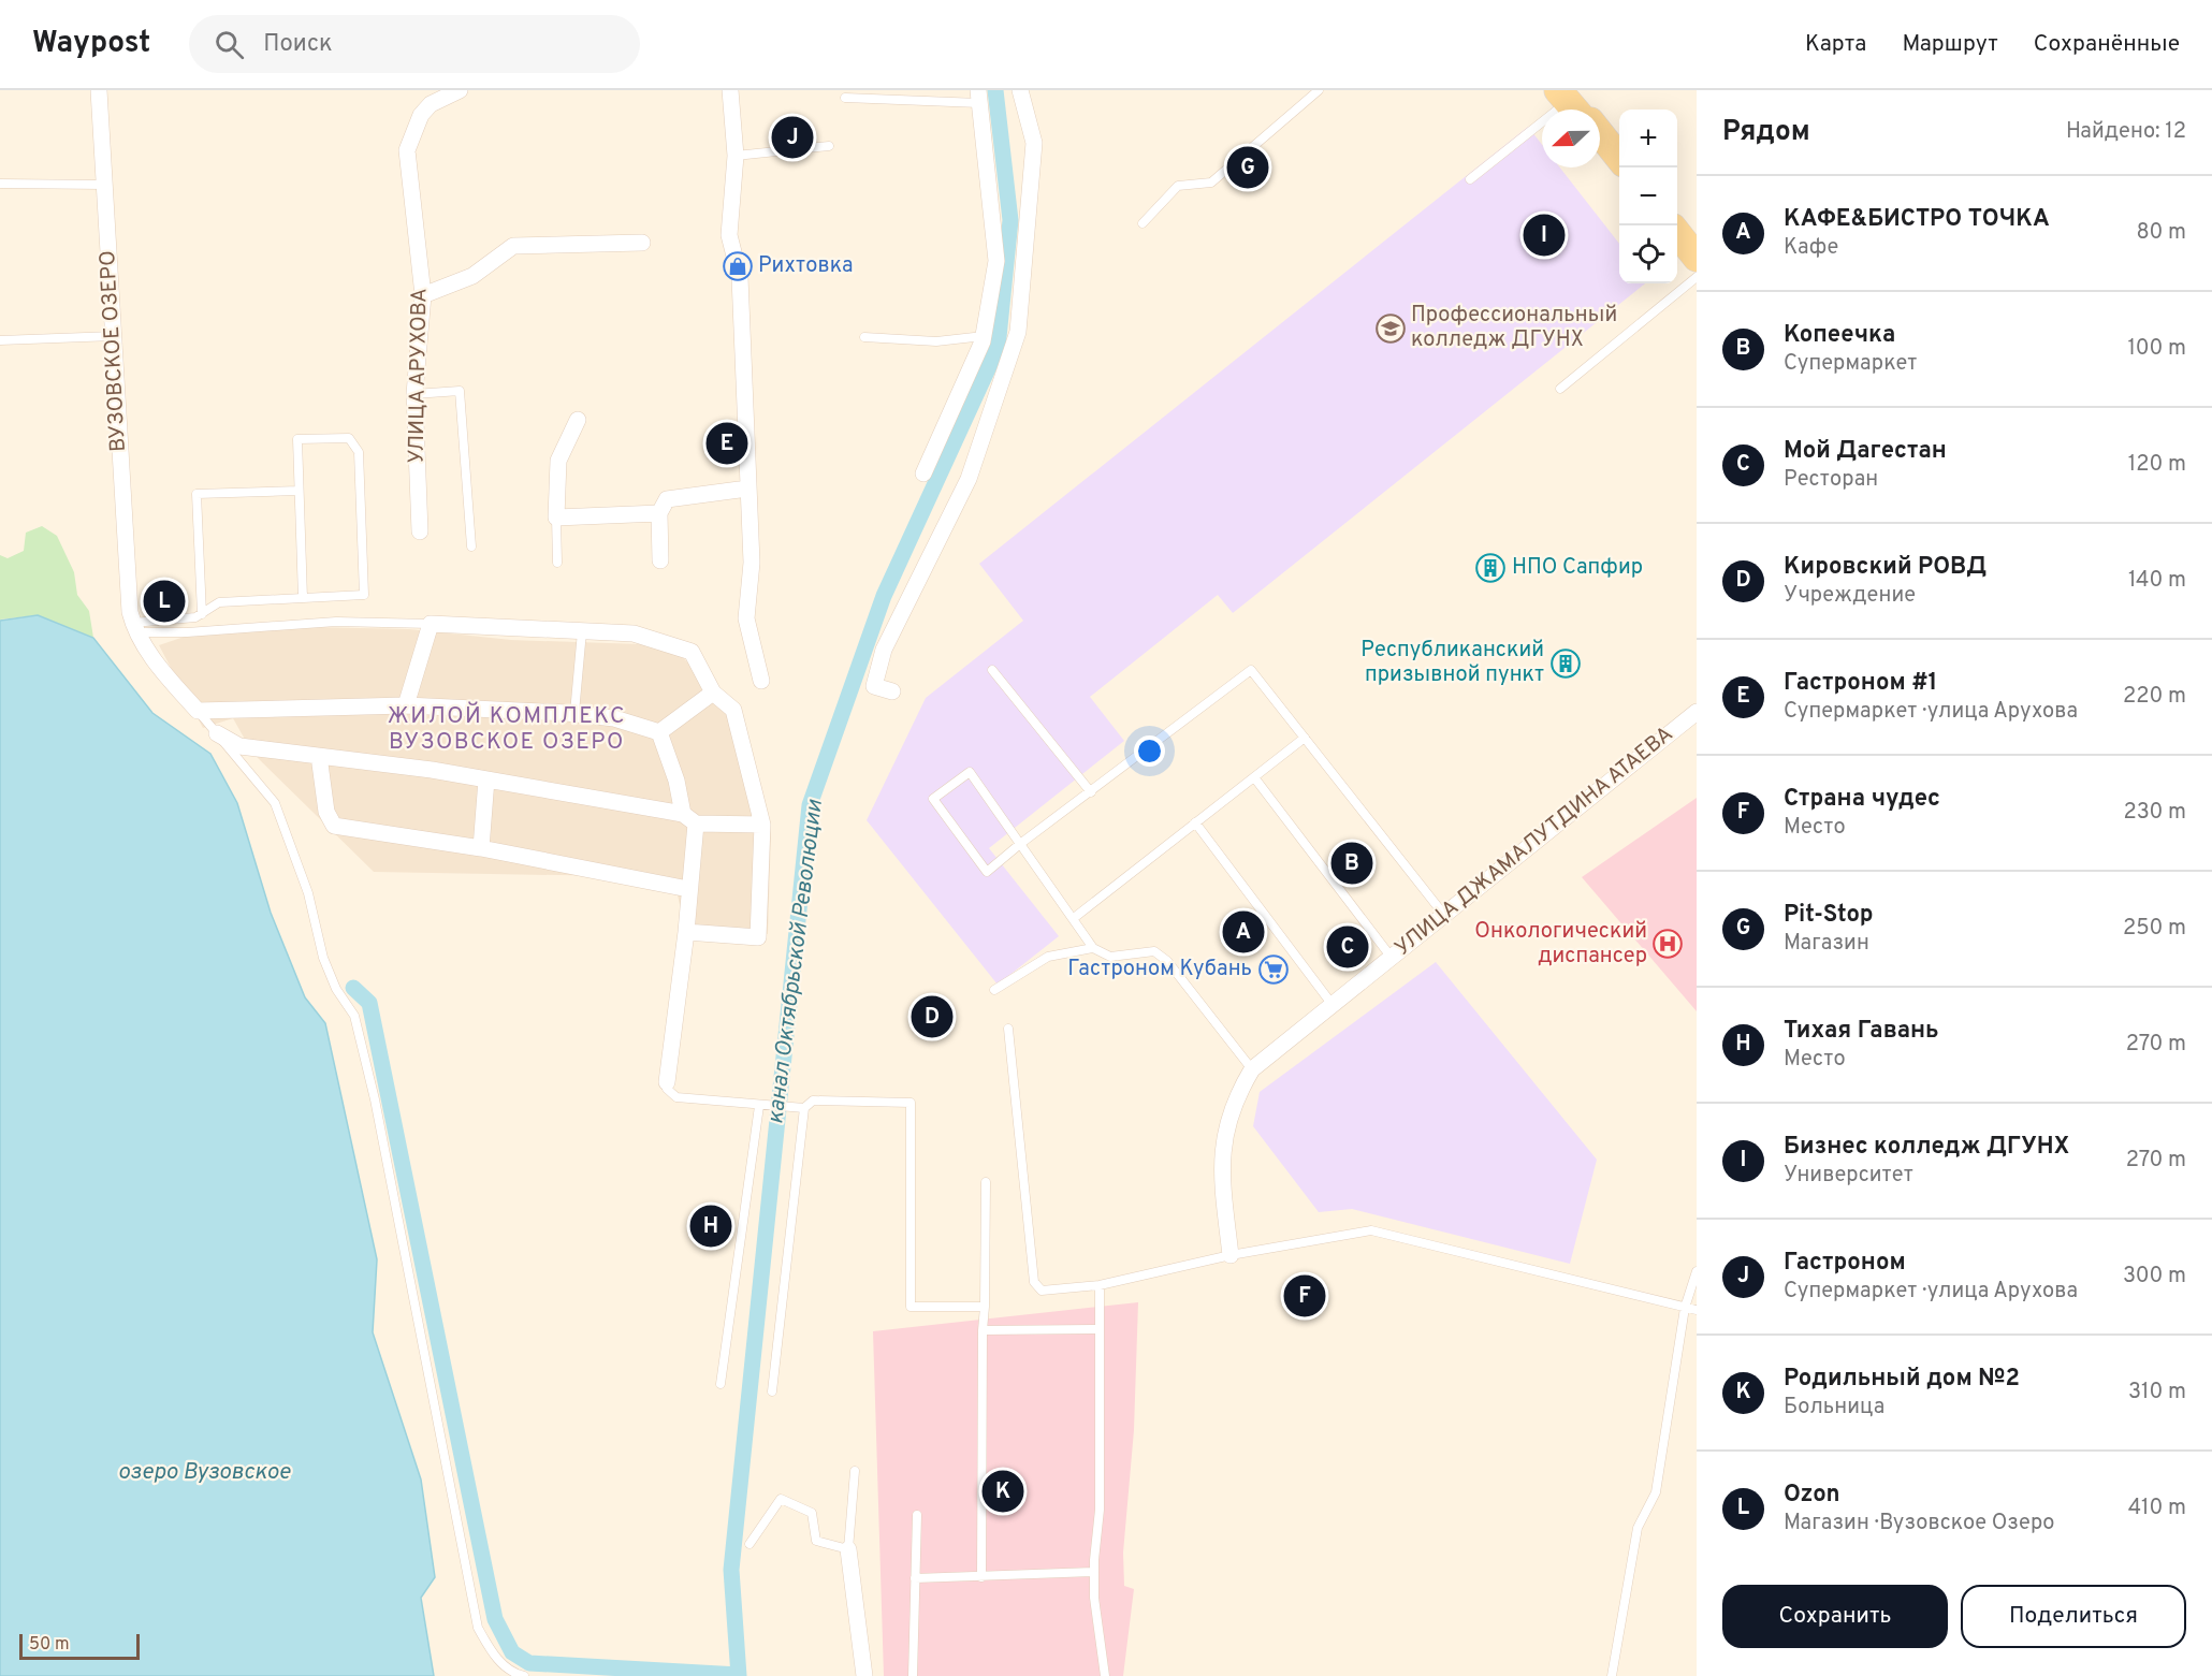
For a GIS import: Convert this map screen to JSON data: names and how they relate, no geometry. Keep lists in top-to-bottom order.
{
  "streets": {
    "street": ["ВУЗОВСКОЕ ОЗЕРО", "УЛИЦА АРУХОВА", "УЛИЦА ДЖАМАЛУТДИНА АТАЕВА"]
  },
  "districts": ["ЖИЛОЙ КОМПЛЕКС ВУЗОВСКОЕ ОЗЕРО"],
  "water": ["канал Октябрьской Революции", "озеро Вузовское"],
  "places": {
    "shop": ["Рихтовка"],
    "school or university": ["Профессиональный колледж ДГУНХ"],
    "building": ["НПО Сапфир", "Республиканский призывной пункт"],
    "hospital": ["Онкологический диспансер"],
    "supermarket": ["Гастроном Кубань"]
  },
  "scale_bar": "50 m",
  "north": "left",
  "page": {
    "header": "Waypost",
    "search": "Поиск",
    "nav": ["Карта", "Маршрут", "Сохранённые"],
    "heading": ["Рядом", "Найдено: 12"],
    "map_buttons": ["+", "−"],
    "pins": [
      "J",
      "G",
      "I",
      "E",
      "L",
      "B",
      "A",
      "C",
      "D",
      "H",
      "F",
      "K"
    ],
    "list": [
      {
        "mark": "A",
        "name": "КАФЕ&БИСТРО ТОЧКА",
        "note": "Кафе",
        "value": "80 m"
      },
      {
        "mark": "B",
        "name": "Копеечка",
        "note": "Супермаркет",
        "value": "100 m"
      },
      {
        "mark": "C",
        "name": "Мой Дагестан",
        "note": "Ресторан",
        "value": "120 m"
      },
      {
        "mark": "D",
        "name": "Кировский РОВД",
        "note": "Учреждение",
        "value": "140 m"
      },
      {
        "mark": "E",
        "name": "Гастроном #1",
        "note": "Супермаркет · улица Арухова",
        "value": "220 m"
      },
      {
        "mark": "F",
        "name": "Страна чудес",
        "note": "Место",
        "value": "230 m"
      },
      {
        "mark": "G",
        "name": "Pit-Stop",
        "note": "Магазин",
        "value": "250 m"
      },
      {
        "mark": "H",
        "name": "Тихая Гавань",
        "note": "Место",
        "value": "270 m"
      },
      {
        "mark": "I",
        "name": "Бизнес колледж ДГУНХ",
        "note": "Университет",
        "value": "270 m"
      },
      {
        "mark": "J",
        "name": "Гастроном",
        "note": "Супермаркет · улица Арухова",
        "value": "300 m"
      },
      {
        "mark": "K",
        "name": "Родильный дом №2",
        "note": "Больница",
        "value": "310 m"
      },
      {
        "mark": "L",
        "name": "Ozon",
        "note": "Магазин · Вузовское Озеро",
        "value": "410 m"
      }
    ],
    "buttons": ["Сохранить", "Поделиться"],
    "scale": "50 m"
  }
}
